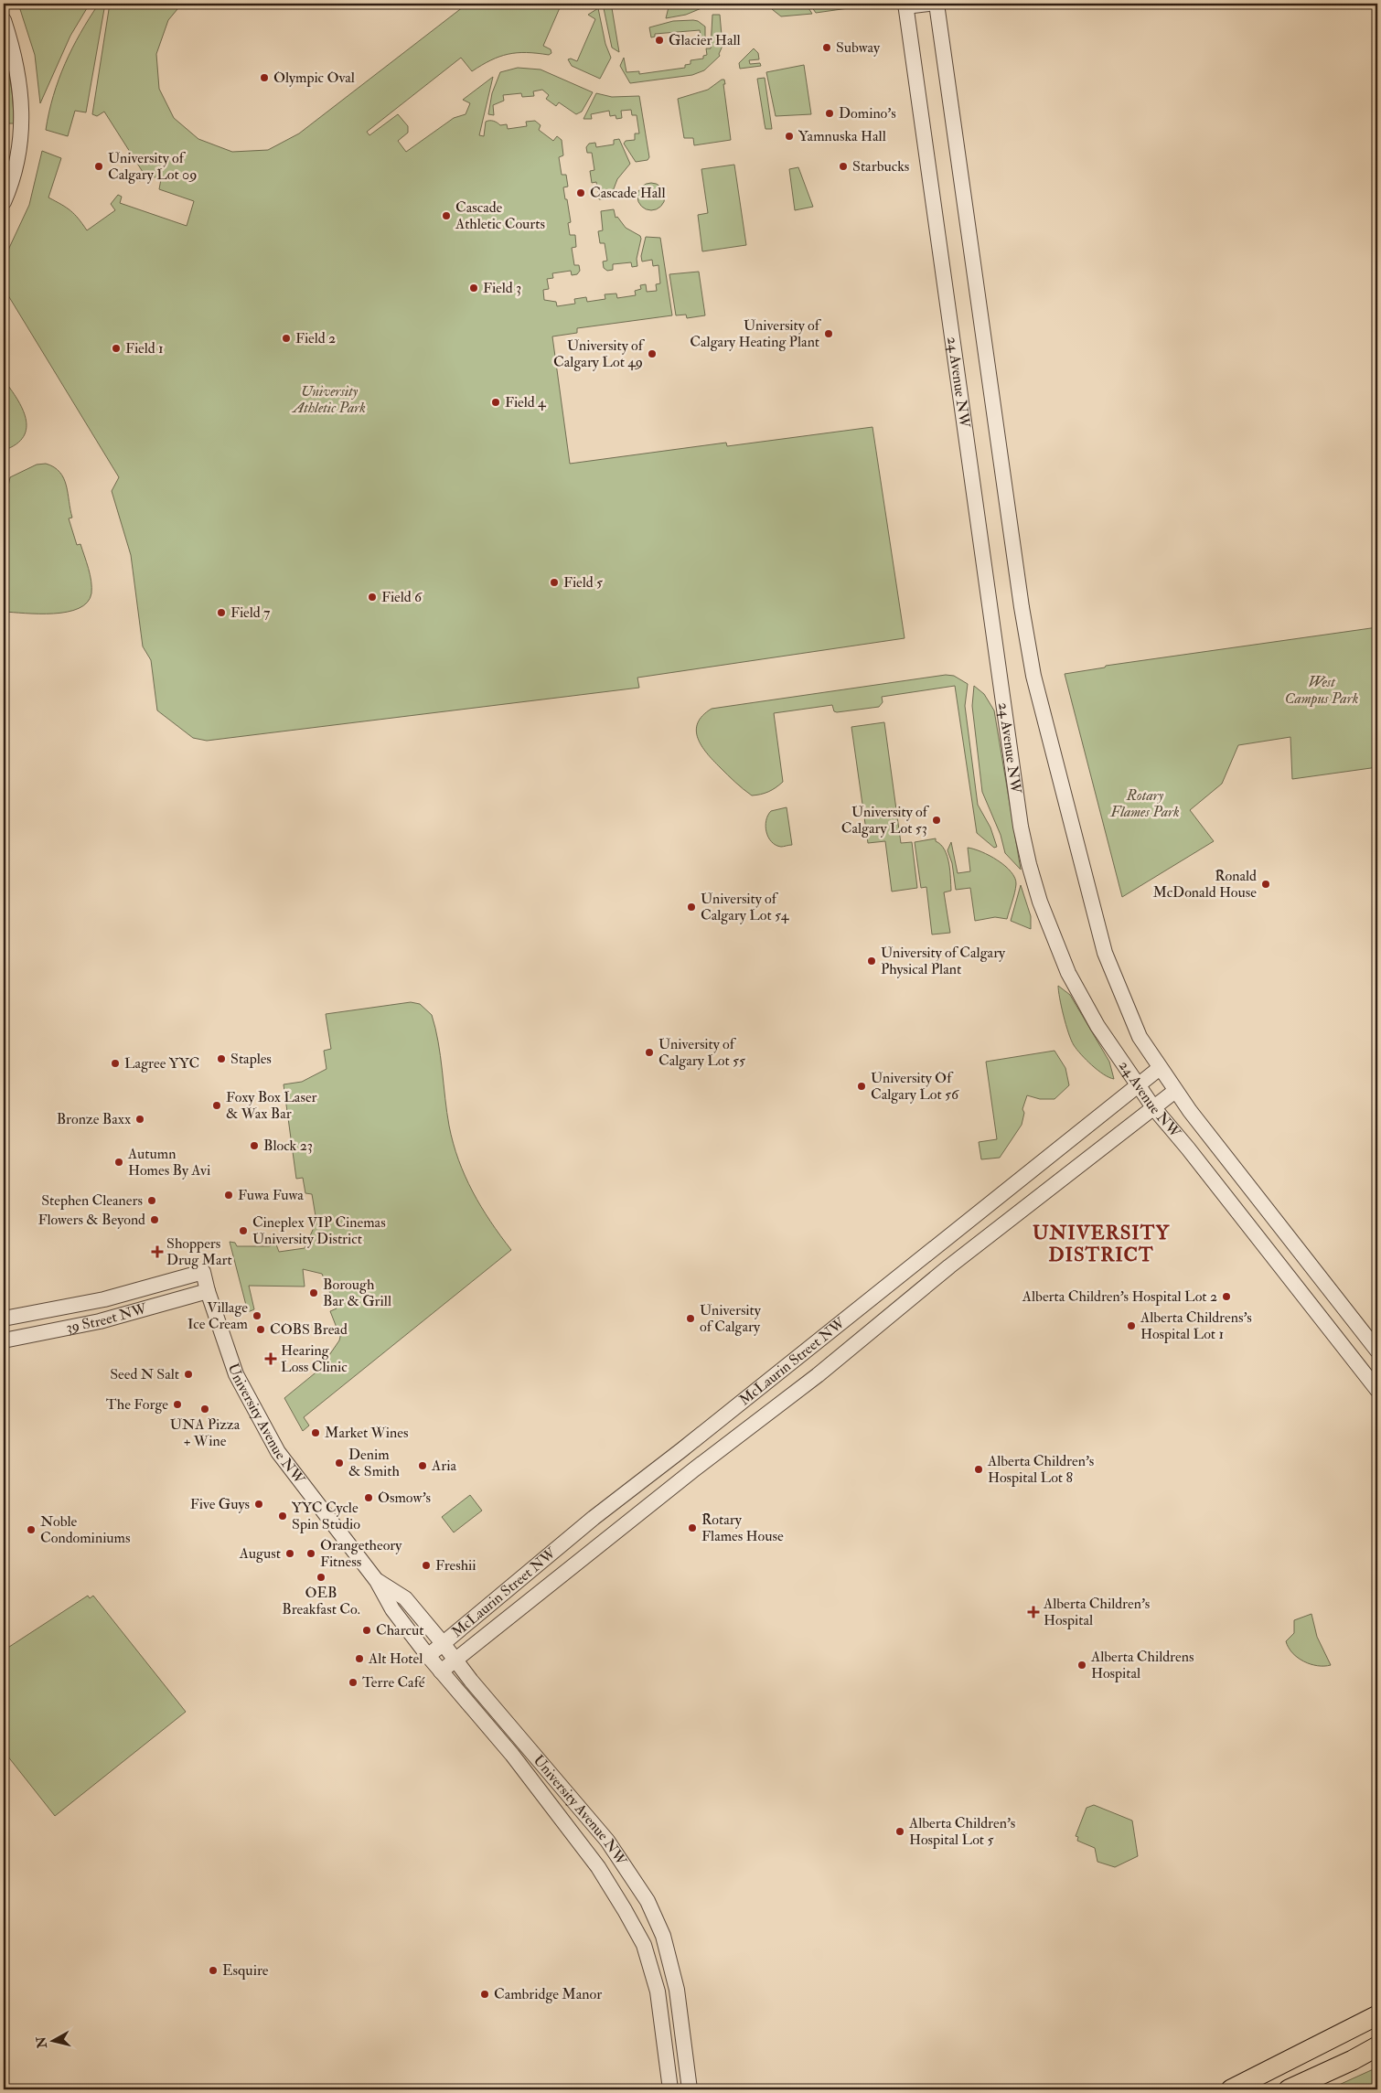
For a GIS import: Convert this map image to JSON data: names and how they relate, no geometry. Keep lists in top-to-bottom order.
{
  "streets": {
    "street": [
      "24 Avenue NW",
      "39 Street NW",
      "McLaurin Street NW",
      "University Avenue NW"
    ]
  },
  "crossings": [
    ["24 Avenue NW", "McLaurin Street NW"],
    ["39 Street NW", "University Avenue NW"],
    ["McLaurin Street NW", "University Avenue NW"]
  ],
  "districts": ["UNIVERSITY DISTRICT"],
  "parks": ["University Athletic Park", "West Campus Park", "Rotary Flames Park"],
  "places": {
    "other": [
      "Glacier Hall",
      "Subway",
      "Olympic Oval",
      "Domino's",
      "Yamnuska Hall",
      "University of Calgary Lot 09",
      "Starbucks",
      "Cascade Hall",
      "Cascade Athletic Courts",
      "Field 3",
      "University of Calgary Heating Plant",
      "Field 2",
      "Field 1",
      "University of Calgary Lot 49",
      "Field 4",
      "Field 5",
      "Field 6",
      "Field 7",
      "University of Calgary Lot 53",
      "Ronald McDonald House",
      "University of Calgary Lot 54",
      "University of Calgary Physical Plant",
      "University of Calgary Lot 55",
      "Staples",
      "Lagree YYC",
      "University Of Calgary Lot 56",
      "Foxy Box Laser & Wax Bar",
      "Bronze Baxx",
      "Block 23",
      "Autumn Homes By Avi",
      "Fuwa Fuwa",
      "Stephen Cleaners",
      "Flowers & Beyond",
      "Cineplex VIP Cinemas University District",
      "Borough Bar & Grill",
      "Alberta Children's Hospital Lot 2",
      "Village Ice Cream",
      "University of Calgary",
      "Alberta Childrens's Hospital Lot 1",
      "COBS Bread",
      "Seed N Salt",
      "The Forge",
      "UNA Pizza + Wine",
      "Market Wines",
      "Denim & Smith",
      "Aria",
      "Alberta Children's Hospital Lot 8",
      "Osmow's",
      "Five Guys",
      "YYC Cycle Spin Studio",
      "Rotary Flames House",
      "Noble Condominiums",
      "August",
      "Orangetheory Fitness",
      "Freshii",
      "OEB Breakfast Co.",
      "Charcut",
      "Alt Hotel",
      "Alberta Childrens Hospital",
      "Terre Café",
      "Alberta Children's Hospital Lot 5",
      "Esquire",
      "Cambridge Manor"
    ],
    "health": ["Shoppers Drug Mart", "Hearing Loss Clinic", "Alberta Children's Hospital"]
  },
  "north": "left"
}
